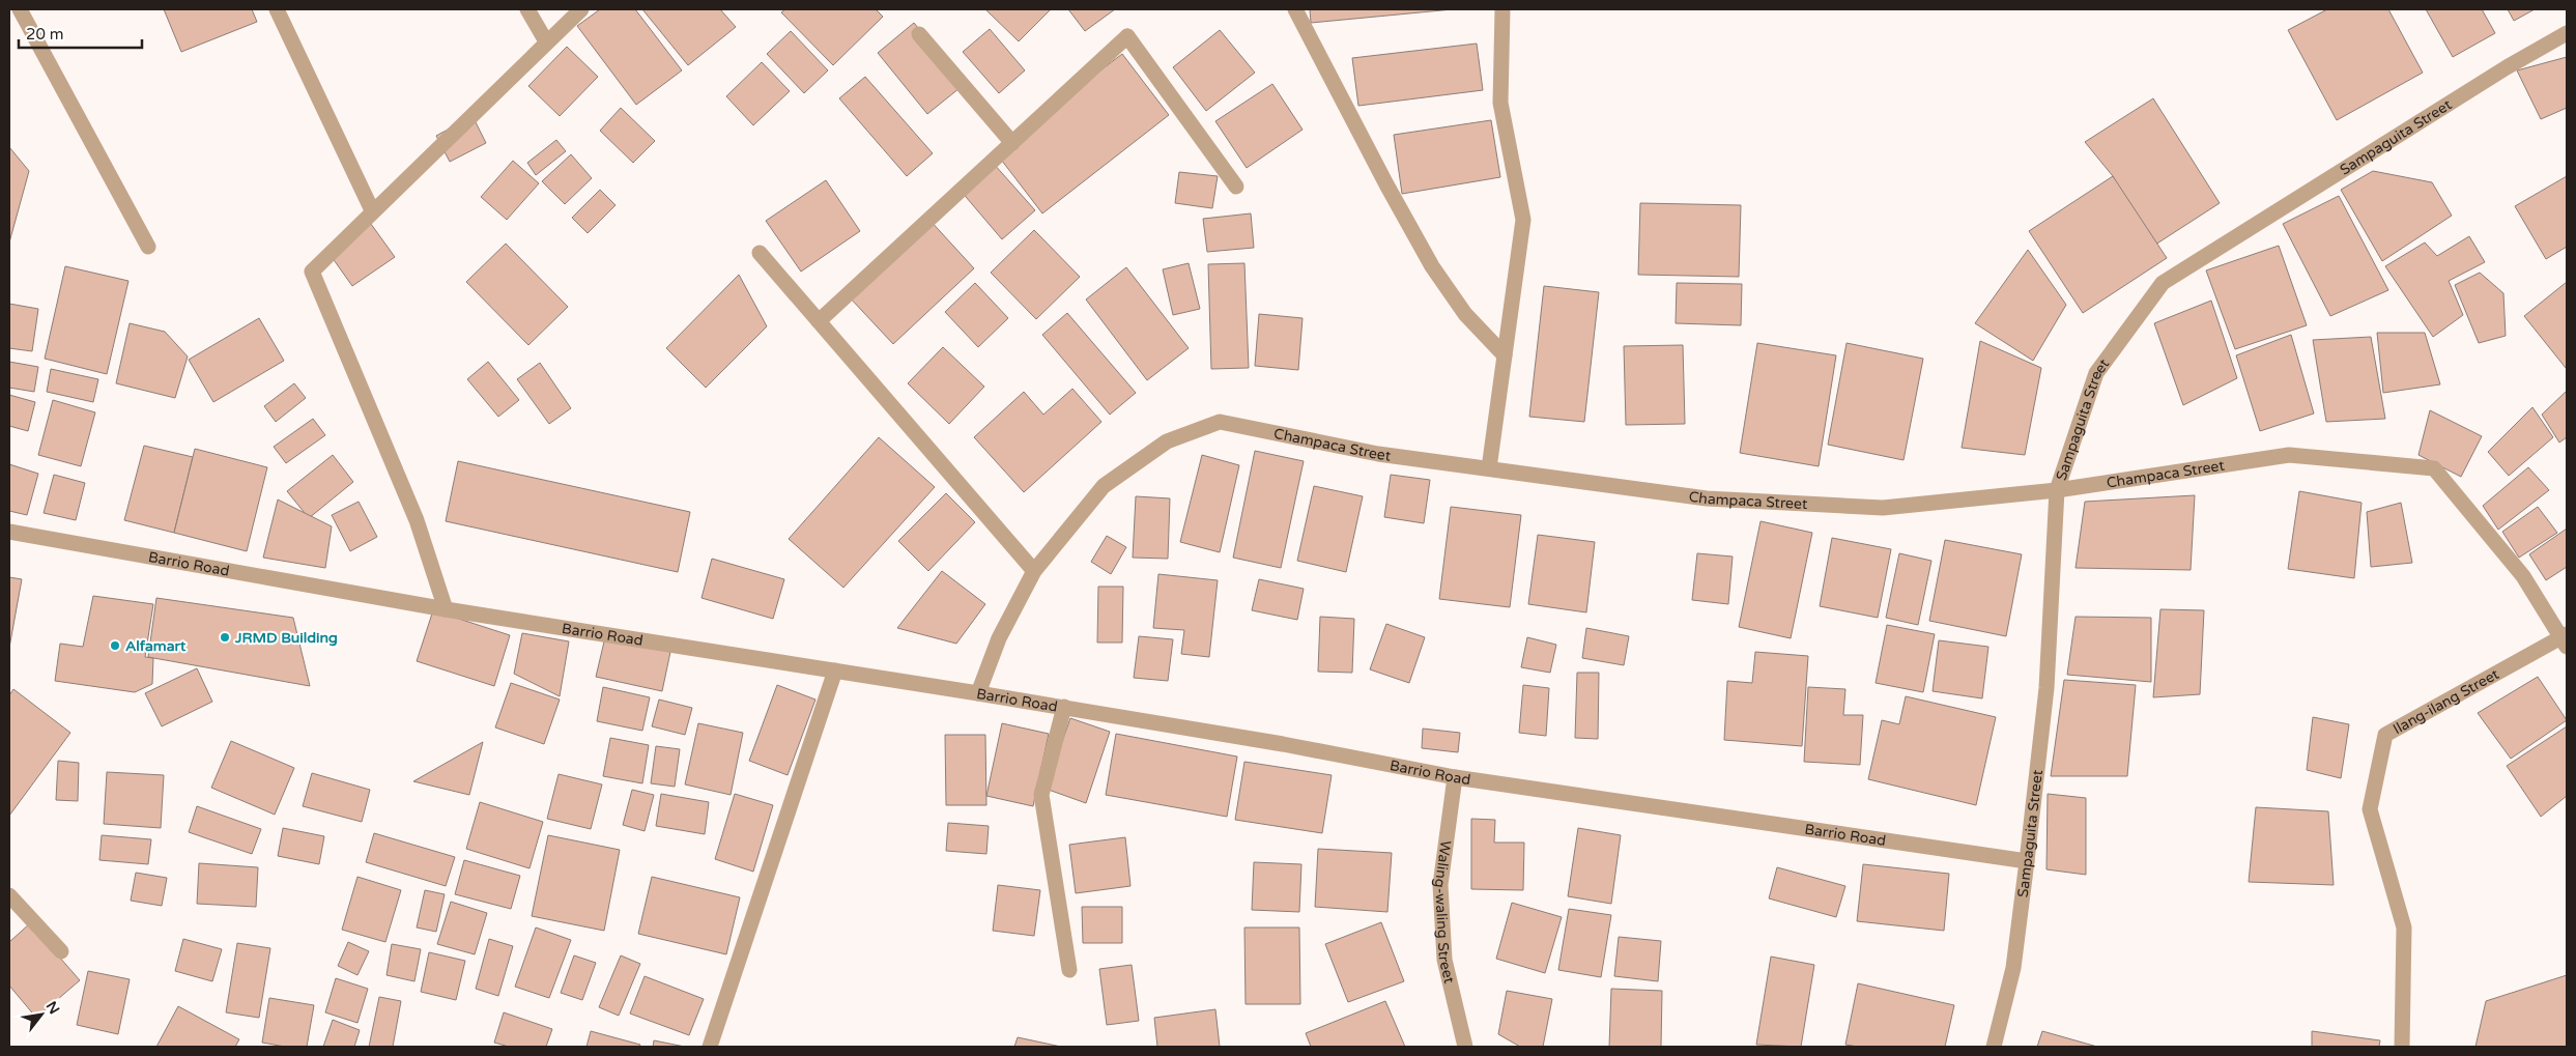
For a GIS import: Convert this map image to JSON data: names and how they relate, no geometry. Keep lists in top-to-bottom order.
{
  "streets": {
    "street": [
      "Sampaguita Street",
      "Champaca Street",
      "Barrio Road",
      "Ilang-ilang Street",
      "Waling-waling Street"
    ]
  },
  "crossings": [
    ["Sampaguita Street", "Champaca Street"],
    ["Sampaguita Street", "Barrio Road"],
    ["Champaca Street", "Barrio Road"],
    ["Champaca Street", "Ilang-ilang Street"],
    ["Barrio Road", "Waling-waling Street"]
  ],
  "places": ["JRMD Building", "Alfamart"],
  "scale_bar": "20 m",
  "north": "top right"
}
